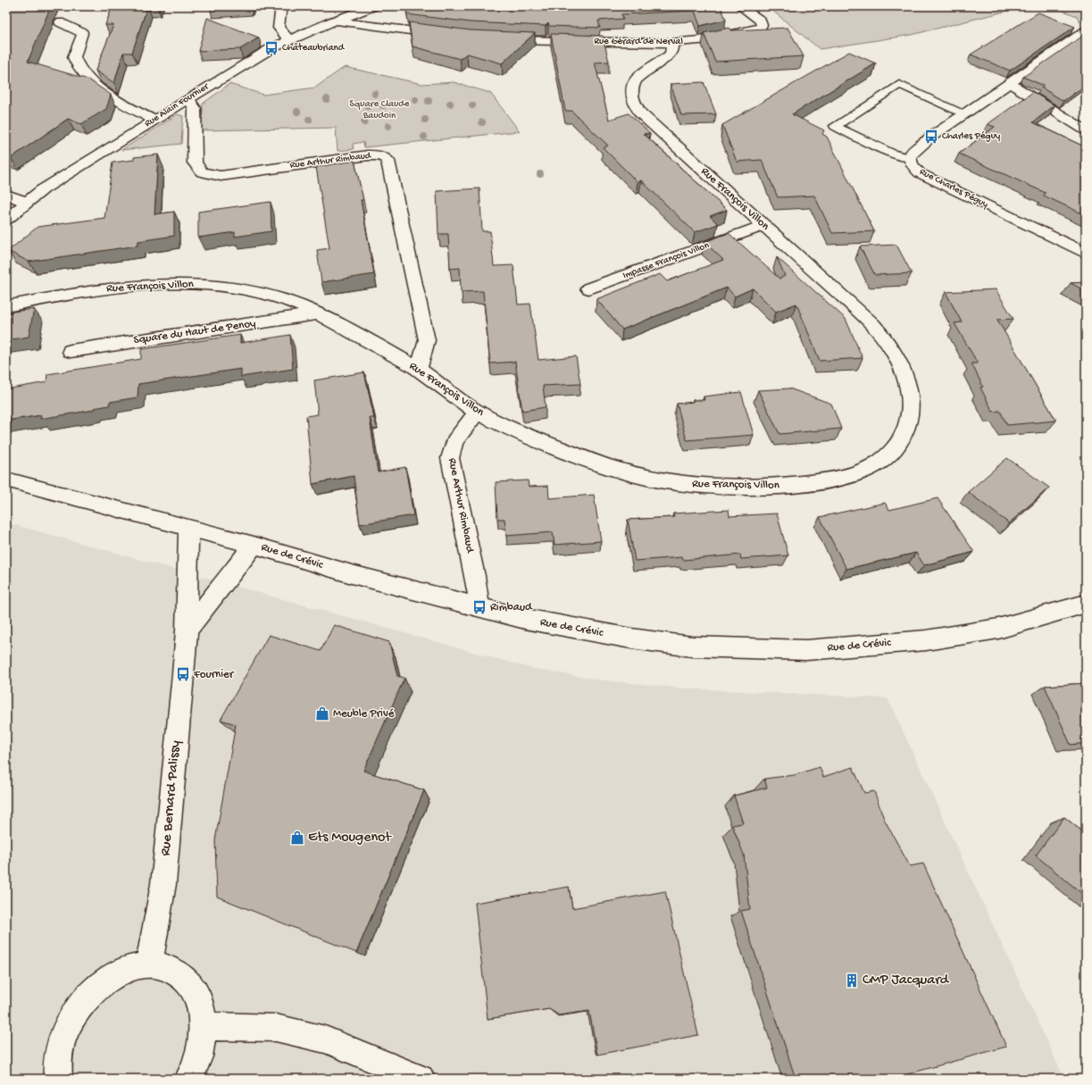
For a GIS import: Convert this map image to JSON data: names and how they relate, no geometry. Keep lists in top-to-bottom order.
{
  "streets": {
    "street": [
      "Rue Gérard de Nerval",
      "Rue Alain Fournier",
      "Rue Arthur Rimbaud",
      "Rue Charles Péguy",
      "Rue François Villon",
      "Impasse François Villon",
      "Square du Haut de Penoy",
      "Rue de Crévic",
      "Rue Bernard Palissy"
    ]
  },
  "crossings": [
    ["Rue Gérard de Nerval", "Rue François Villon"],
    ["Rue Alain Fournier", "Rue Arthur Rimbaud"],
    ["Rue Arthur Rimbaud", "Rue François Villon"],
    ["Rue Arthur Rimbaud", "Rue de Crévic"],
    ["Rue François Villon", "Impasse François Villon"],
    ["Rue François Villon", "Square du Haut de Penoy"],
    ["Rue de Crévic", "Rue Bernard Palissy"]
  ],
  "parks": ["Square Claude Baudoin"],
  "places": {
    "bus stop": [
      "Châteaubriand",
      "Charles Péguy",
      "Rimbaud",
      "Fournier"
    ],
    "shop": ["Meuble Privé", "Ets Mougenot"],
    "building": ["CMP Jacquard"]
  }
}
